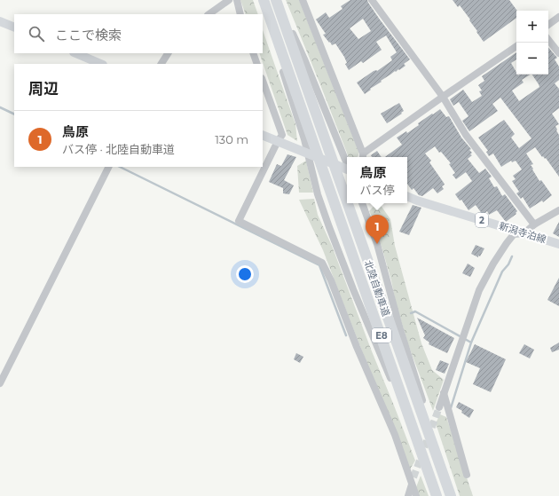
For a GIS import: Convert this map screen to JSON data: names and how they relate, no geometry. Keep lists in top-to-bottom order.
{
  "streets": {
    "highway": ["北陸自動車道", "E8"],
    "main road": ["2", "新潟寺泊線"]
  },
  "page": {
    "map_buttons": ["+", "−"],
    "search": "ここで検索",
    "heading": "周辺",
    "list": [
      {
        "mark": "1",
        "name": "鳥原",
        "note": "バス停 · 北陸自動車道",
        "value": "130 m"
      }
    ],
    "popup": ["鳥原", "バス停"],
    "pins": "1"
  }
}
